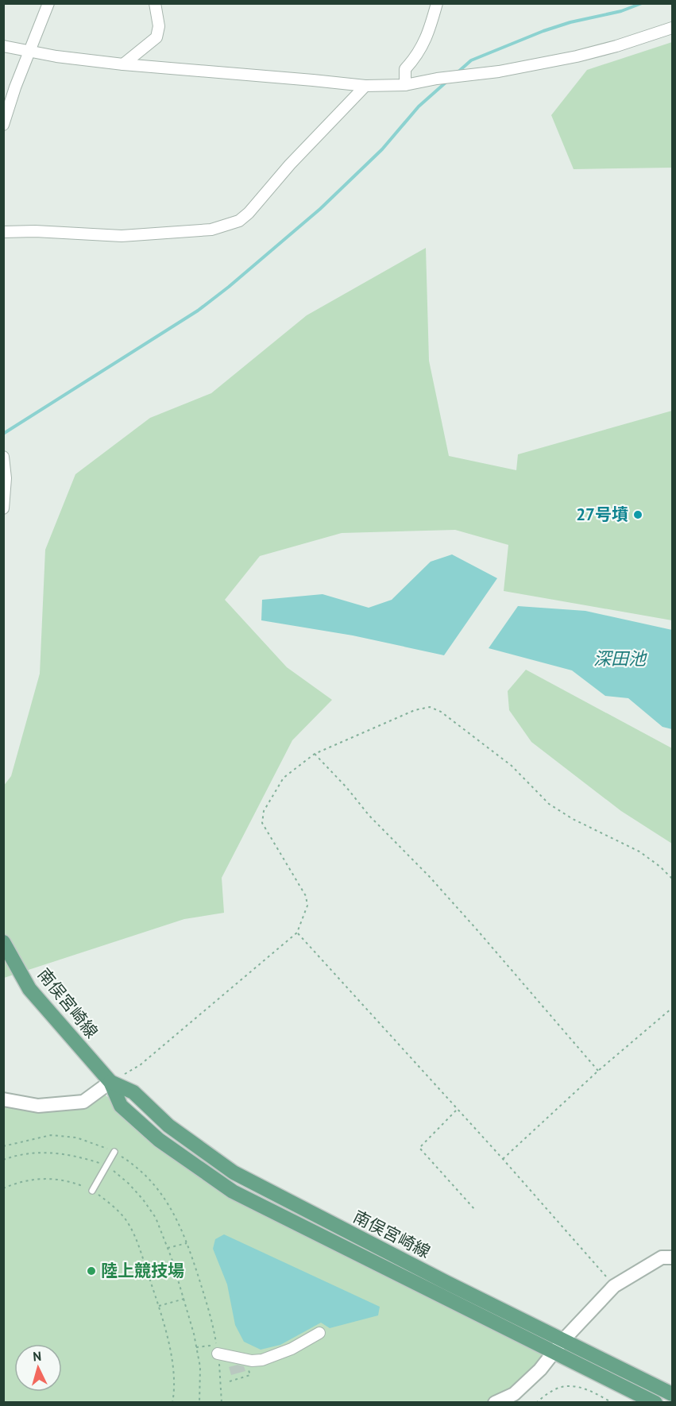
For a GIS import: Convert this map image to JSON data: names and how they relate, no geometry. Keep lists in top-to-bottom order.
{
  "streets": {
    "main road": ["南俣宮崎線"]
  },
  "water": ["深田池"],
  "places": ["27号墳", "陸上競技場"],
  "north": "top"
}
